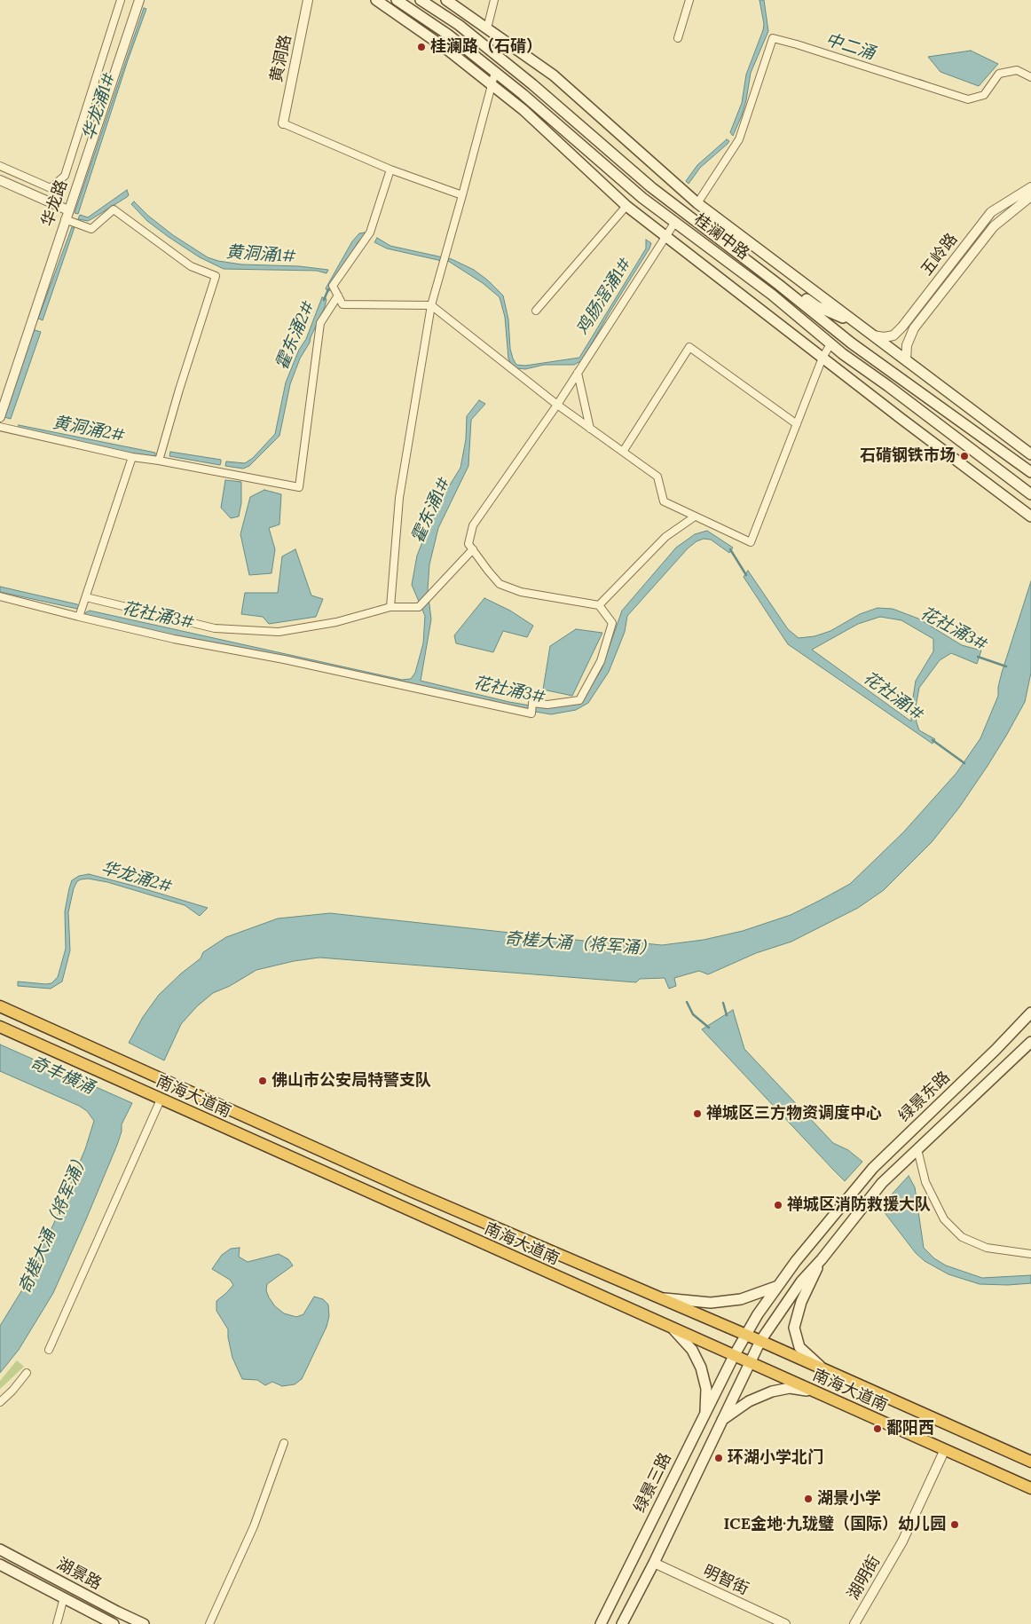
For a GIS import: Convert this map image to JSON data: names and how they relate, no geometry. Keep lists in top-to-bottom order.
{
  "streets": {
    "highway": ["南海大道南"],
    "main road": [
      "桂澜中路",
      "绿景东路",
      "绿景三路",
      "湖景路"
    ],
    "street": [
      "黄洞路",
      "华龙路",
      "五岭路",
      "湖明街",
      "明智街"
    ]
  },
  "crossings": [
    ["南海大道南", "绿景东路"],
    ["南海大道南", "绿景三路"],
    ["南海大道南", "湖明街"],
    ["绿景东路", "绿景三路"]
  ],
  "water": [
    "中二涌",
    "华龙涌1#",
    "黄洞涌1#",
    "鸡肠滘涌1#",
    "霍东涌2#",
    "黄洞涌2#",
    "霍东涌1#",
    "花社涌3#",
    "花社涌1#",
    "华龙涌2#",
    "奇槎大涌（将军涌）",
    "奇丰横涌"
  ],
  "places": [
    "桂澜路（石𬒔）",
    "石𬒔钢铁市场",
    "佛山市公安局特警支队",
    "禅城区三方物资调度中心",
    "禅城区消防救援大队",
    "鄱阳西",
    "环湖小学北门",
    "湖景小学",
    "ICE金地·九珑璧（国际）幼儿园"
  ]
}
